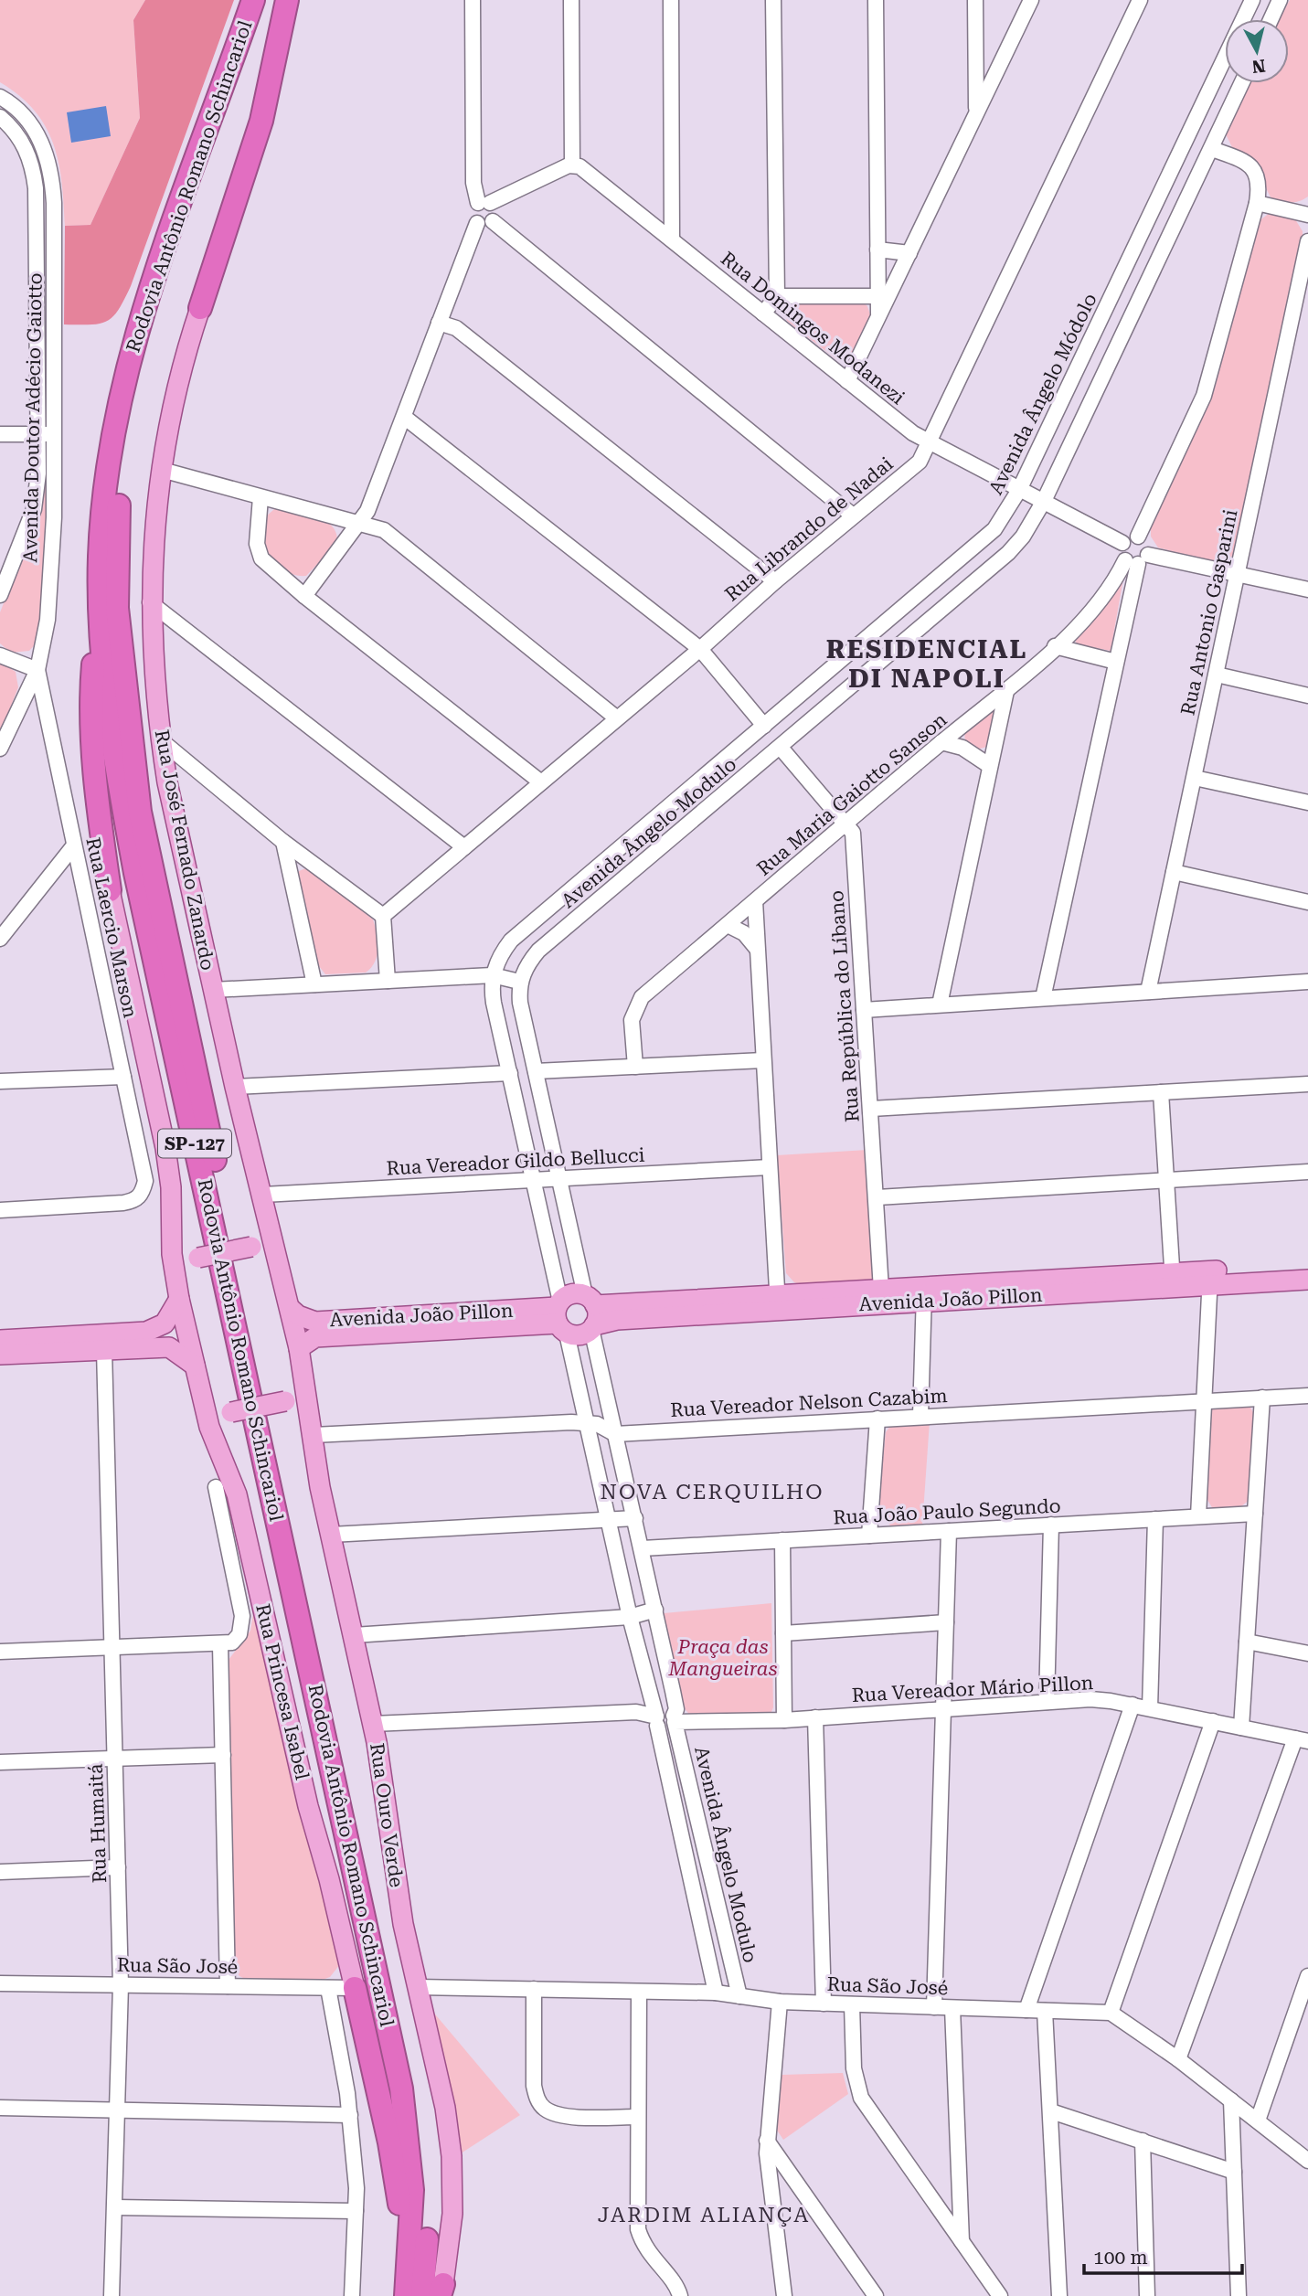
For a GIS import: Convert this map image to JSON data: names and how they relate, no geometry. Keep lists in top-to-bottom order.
{
  "streets": {
    "highway": ["Rodovia Antônio Romano Schincariol", "SP-127"],
    "main road": [
      "Rua José Fernado Zanardo",
      "Avenida João Pillon",
      "Rua Princesa Isabel",
      "Rua Ouro Verde"
    ],
    "street": [
      "Rua Domingos Modanezi",
      "Avenida Ângelo Módolo",
      "Avenida Doutor Adécio Gaiotto",
      "Rua Librando de Nadai",
      "Rua Antonio Gasparini",
      "Rua Maria Gaiotto Sanson",
      "Avenida Ângelo Modulo",
      "Rua Laercio Marson",
      "Rua República do Líbano",
      "Rua Vereador Gildo Bellucci",
      "Rua Vereador Nelson Cazabim",
      "Rua João Paulo Segundo",
      "Rua Vereador Mário Pillon",
      "Rua Humaitá",
      "Rua São José"
    ]
  },
  "crossings": [
    ["Rua Domingos Modanezi", "Avenida Ângelo Módolo"],
    ["Rua Domingos Modanezi", "Rua Librando de Nadai"],
    ["Rua Domingos Modanezi", "Rua Maria Gaiotto Sanson"],
    ["Rua Domingos Modanezi", "Avenida Ângelo Modulo"],
    ["Avenida Ângelo Módolo", "Avenida Ângelo Modulo"],
    ["Avenida Doutor Adécio Gaiotto", "Rua Laercio Marson"],
    ["Rua Maria Gaiotto Sanson", "Rua República do Líbano"],
    ["Avenida Ângelo Modulo", "Rua República do Líbano"],
    ["Avenida Ângelo Modulo", "Rua Vereador Gildo Bellucci"],
    ["Avenida Ângelo Modulo", "Avenida João Pillon"],
    ["Avenida Ângelo Modulo", "Rua Vereador Nelson Cazabim"],
    ["Avenida Ângelo Modulo", "Rua João Paulo Segundo"],
    ["Avenida Ângelo Modulo", "Rua Vereador Mário Pillon"],
    ["Avenida Ângelo Modulo", "Rua São José"],
    ["Rua José Fernado Zanardo", "Rua Vereador Gildo Bellucci"],
    ["Rua José Fernado Zanardo", "Avenida João Pillon"],
    ["Rua José Fernado Zanardo", "Rua Princesa Isabel"],
    ["Rua José Fernado Zanardo", "Rua Ouro Verde"],
    ["Rua República do Líbano", "Avenida João Pillon"],
    ["Avenida João Pillon", "Rua Princesa Isabel"],
    ["Avenida João Pillon", "Rua Ouro Verde"],
    ["Rua Vereador Nelson Cazabim", "Rua Ouro Verde"],
    ["Rua Princesa Isabel", "Rua Ouro Verde"],
    ["Rua Princesa Isabel", "Rua São José"],
    ["Rua Ouro Verde", "Rua São José"],
    ["Rua Humaitá", "Rua São José"]
  ],
  "districts": ["RESIDENCIAL DI NAPOLI", "NOVA CERQUILHO", "JARDIM ALIANÇA"],
  "parks": ["Praça das Mangueiras"],
  "scale_bar": "100 m",
  "north": "bottom"
}
